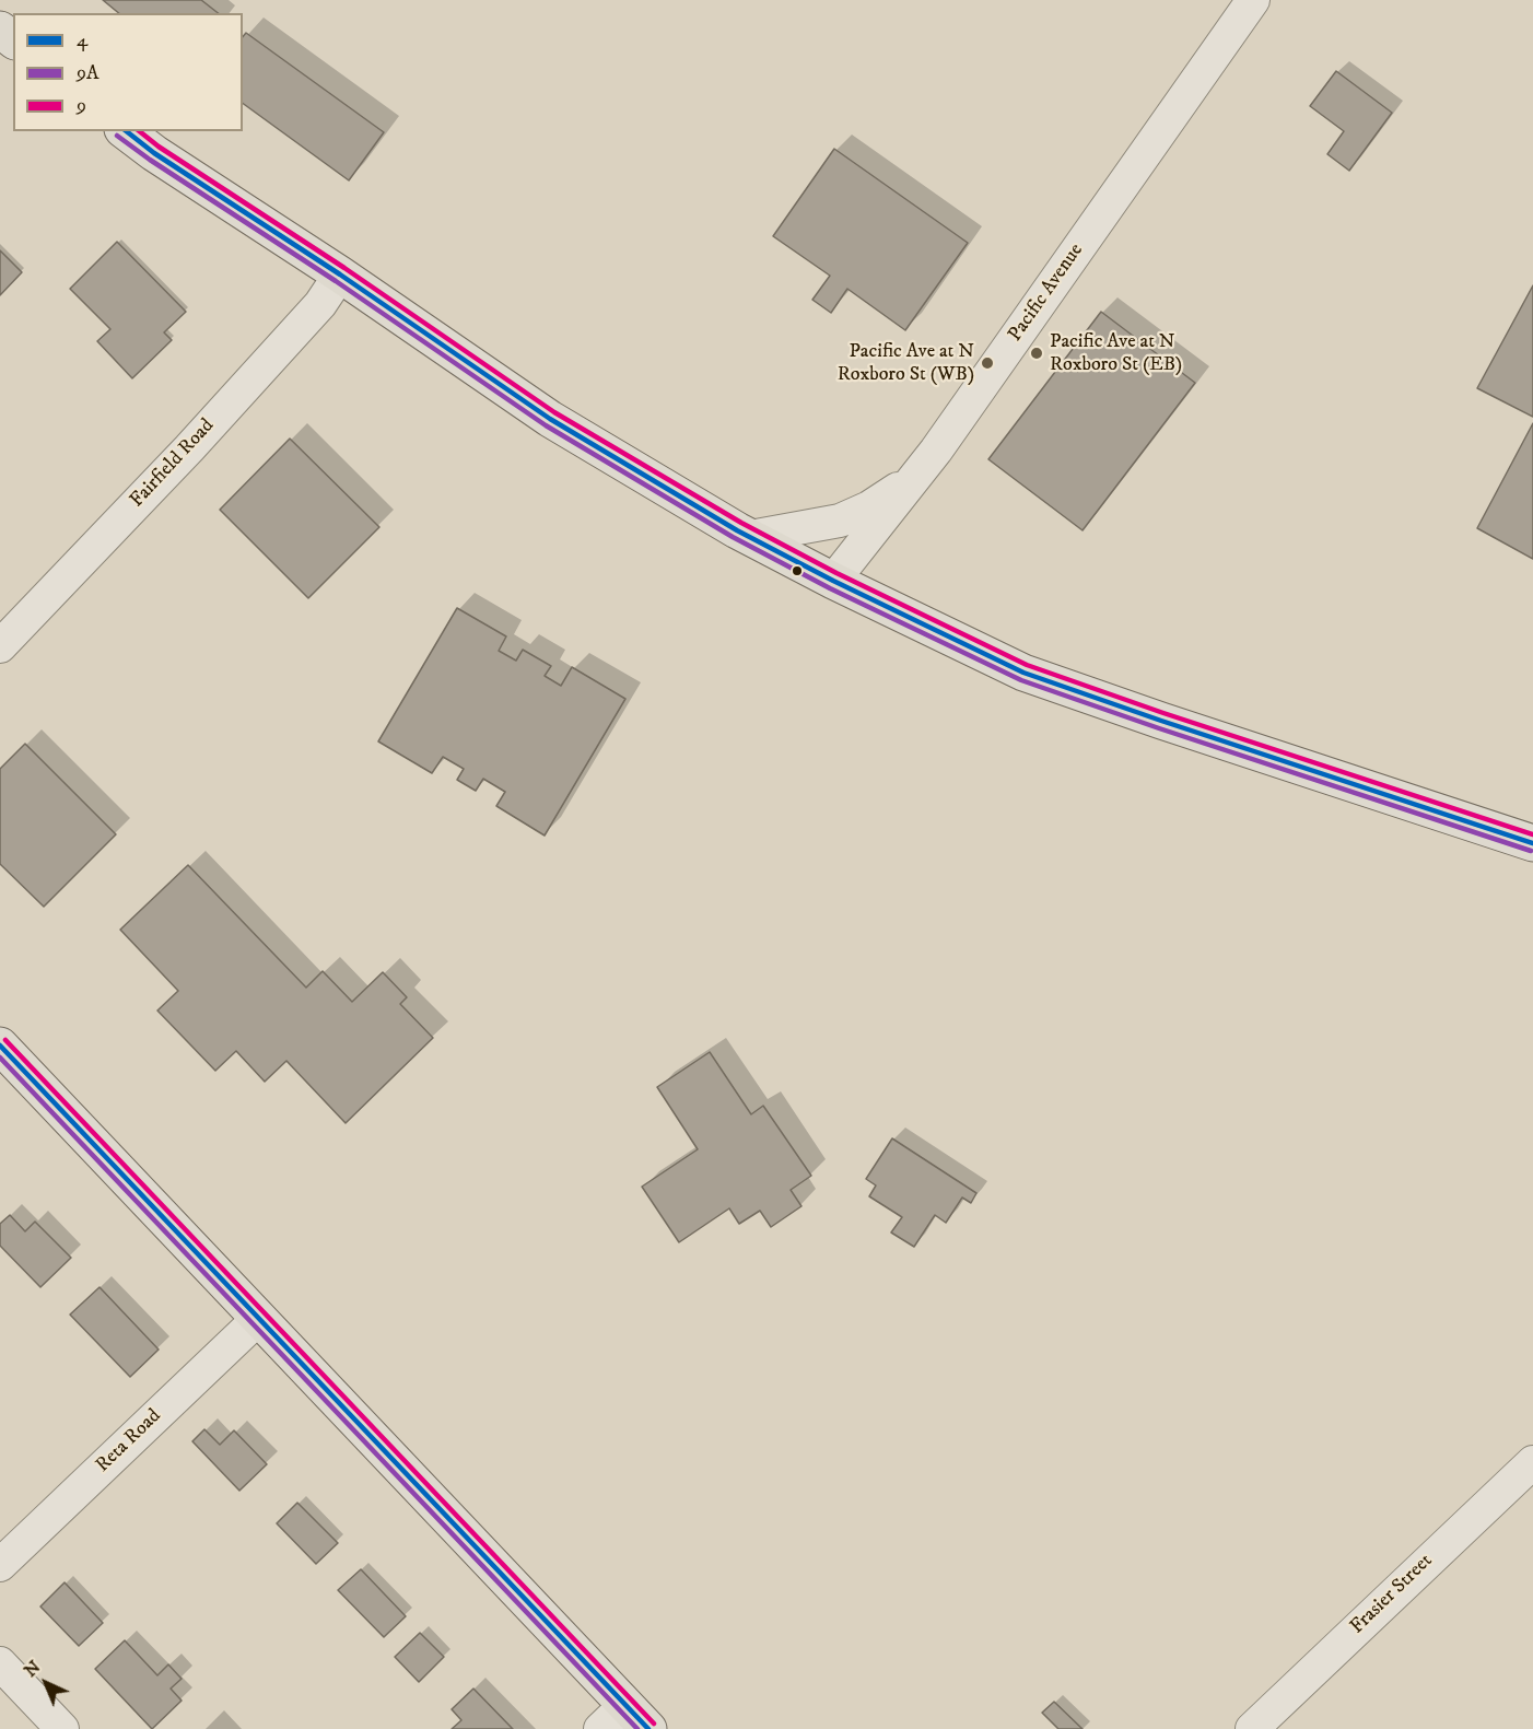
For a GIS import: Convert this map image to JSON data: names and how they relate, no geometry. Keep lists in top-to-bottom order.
{
  "streets": {
    "street": [
      "Pacific Avenue",
      "Fairfield Road",
      "Reta Road",
      "Frasier Street"
    ]
  },
  "places": ["Pacific Ave at N Roxboro St (EB)", "Pacific Ave at N Roxboro St (WB)"],
  "lines": ["transit line 4", "transit line 9", "transit line 9A"],
  "legend": ["4", "9A", "9"],
  "north": "top left"
}
